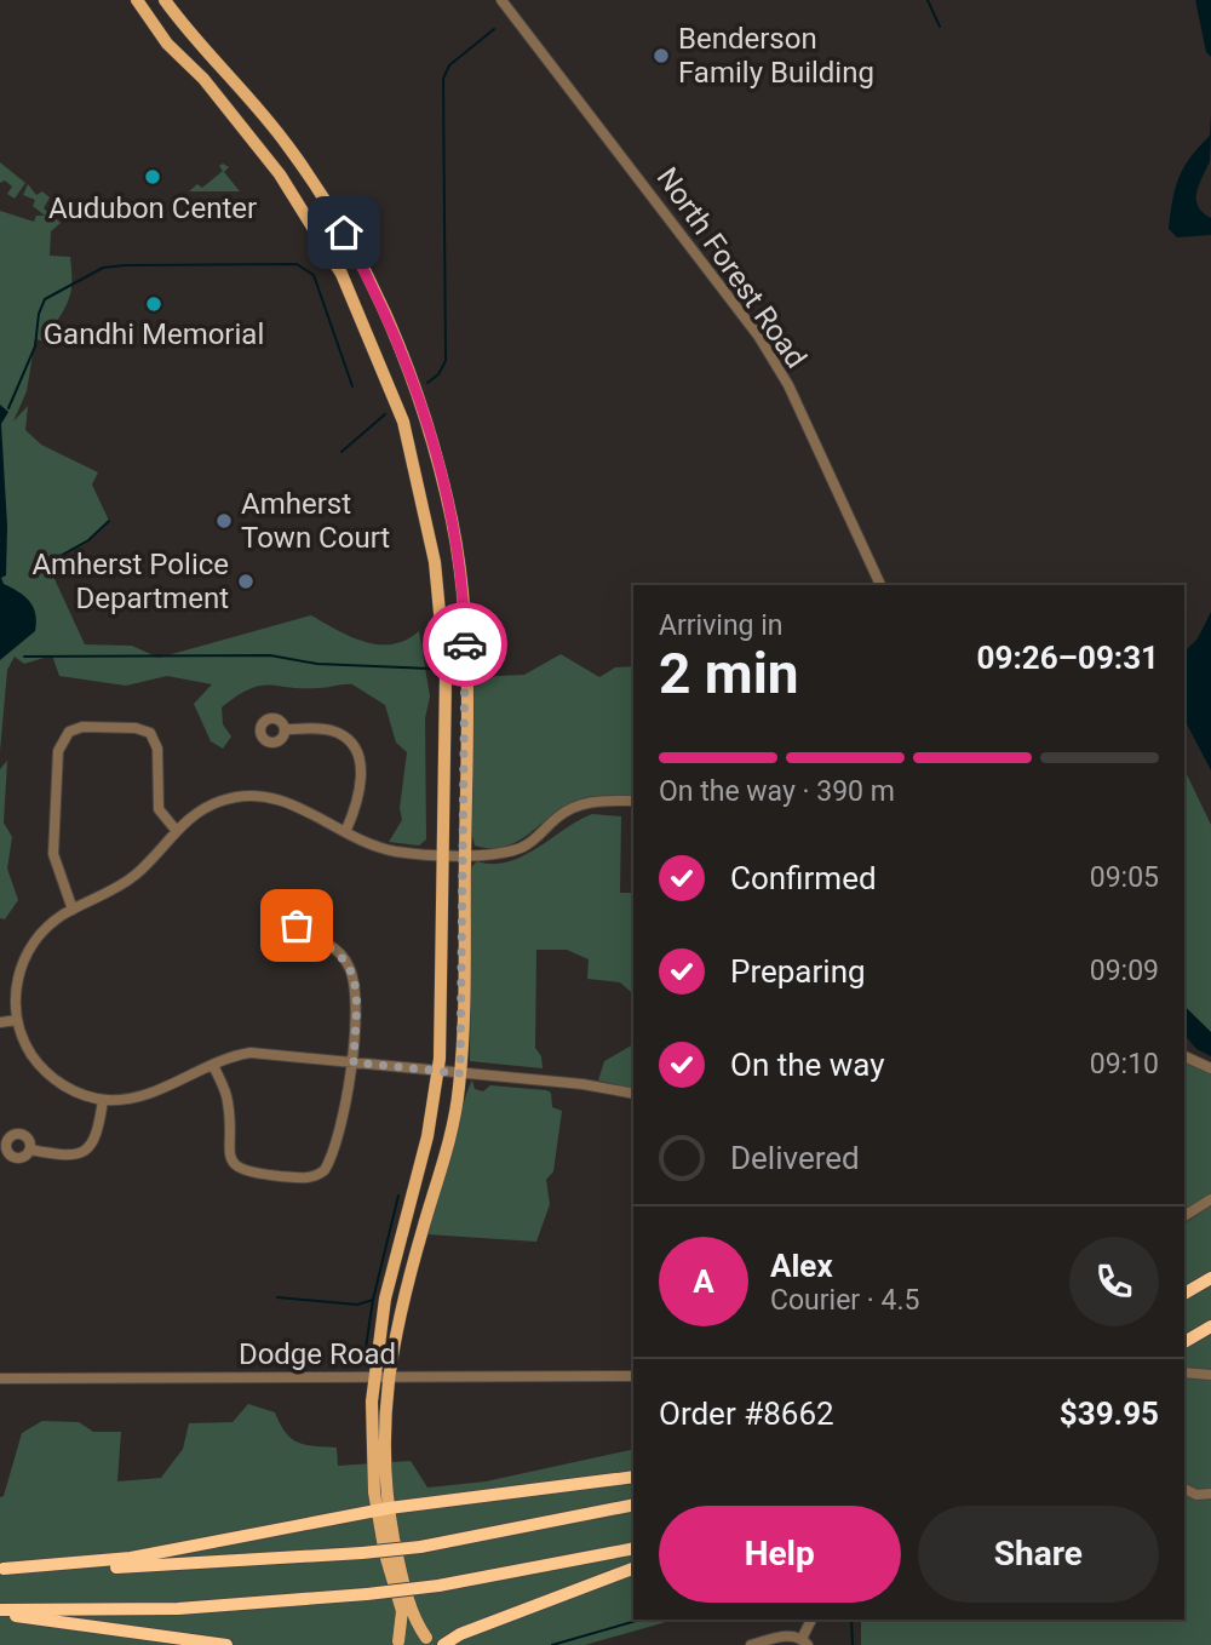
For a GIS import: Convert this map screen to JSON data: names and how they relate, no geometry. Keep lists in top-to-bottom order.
{
  "streets": {
    "street": ["North Forest Road", "Dodge Road"]
  },
  "places": [
    "Benderson Family Building",
    "Audubon Center",
    "Gandhi Memorial",
    "Amherst Town Court",
    "Amherst Police Department"
  ],
  "page": {
    "heading": ["2 min", "Arriving in", "09:26–09:31"],
    "panel": [
      "Alex",
      "Courier · 4.5",
      "Order #8662",
      "$39.95"
    ],
    "bar": "On the way · 390 m",
    "list": [
      ["Confirmed", "09:05"],
      ["Preparing", "09:09"],
      ["On the way", "09:10"],
      "Delivered"
    ],
    "round": "A",
    "buttons": ["Help", "Share"]
  }
}
